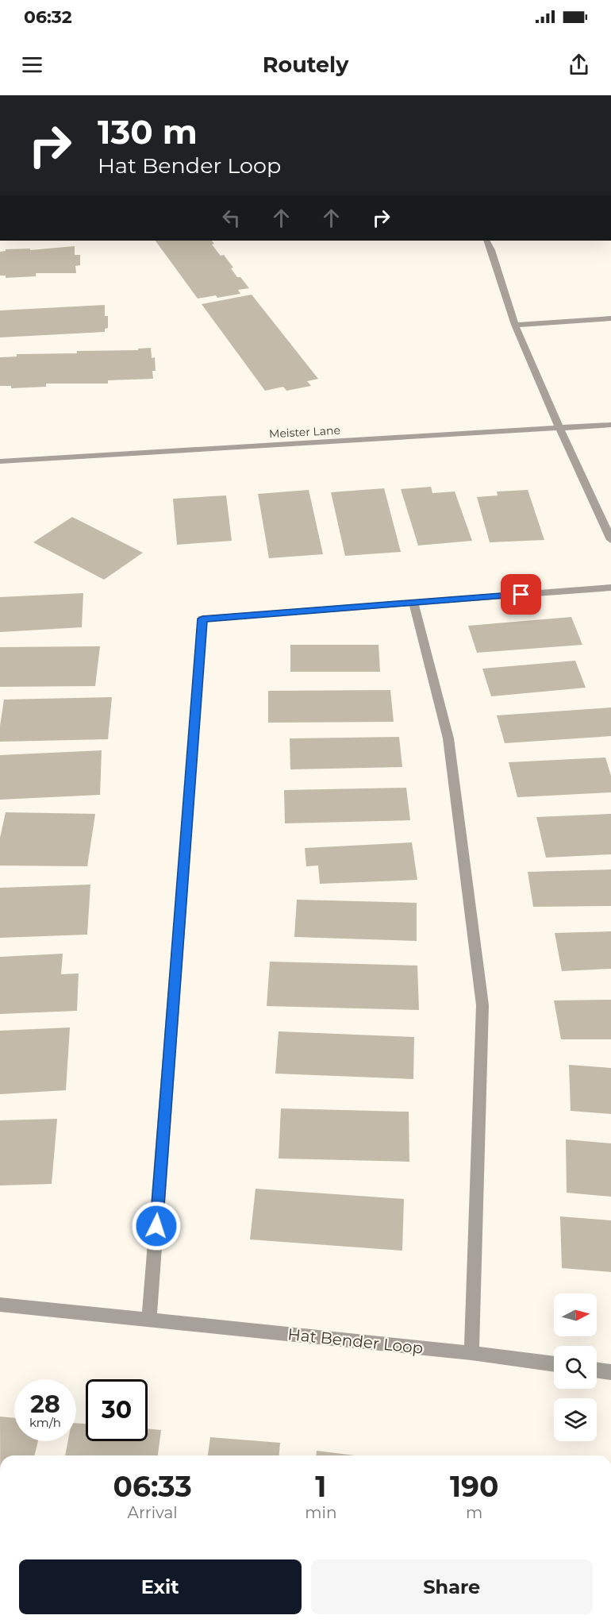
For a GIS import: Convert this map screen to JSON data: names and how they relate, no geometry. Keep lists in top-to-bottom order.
{
  "streets": {
    "street": ["Meister Lane", "Hat Bender Loop"]
  },
  "north": "right",
  "page": {
    "status": "06:32",
    "header": "Routely",
    "turn": ["130 m", "Hat Bender Loop"],
    "speed": "28 km/h",
    "limit": "30",
    "eta": [
      "06:33",
      "Arrival",
      "1",
      "min",
      "190",
      "m"
    ],
    "buttons": ["Exit", "Share"]
  }
}
